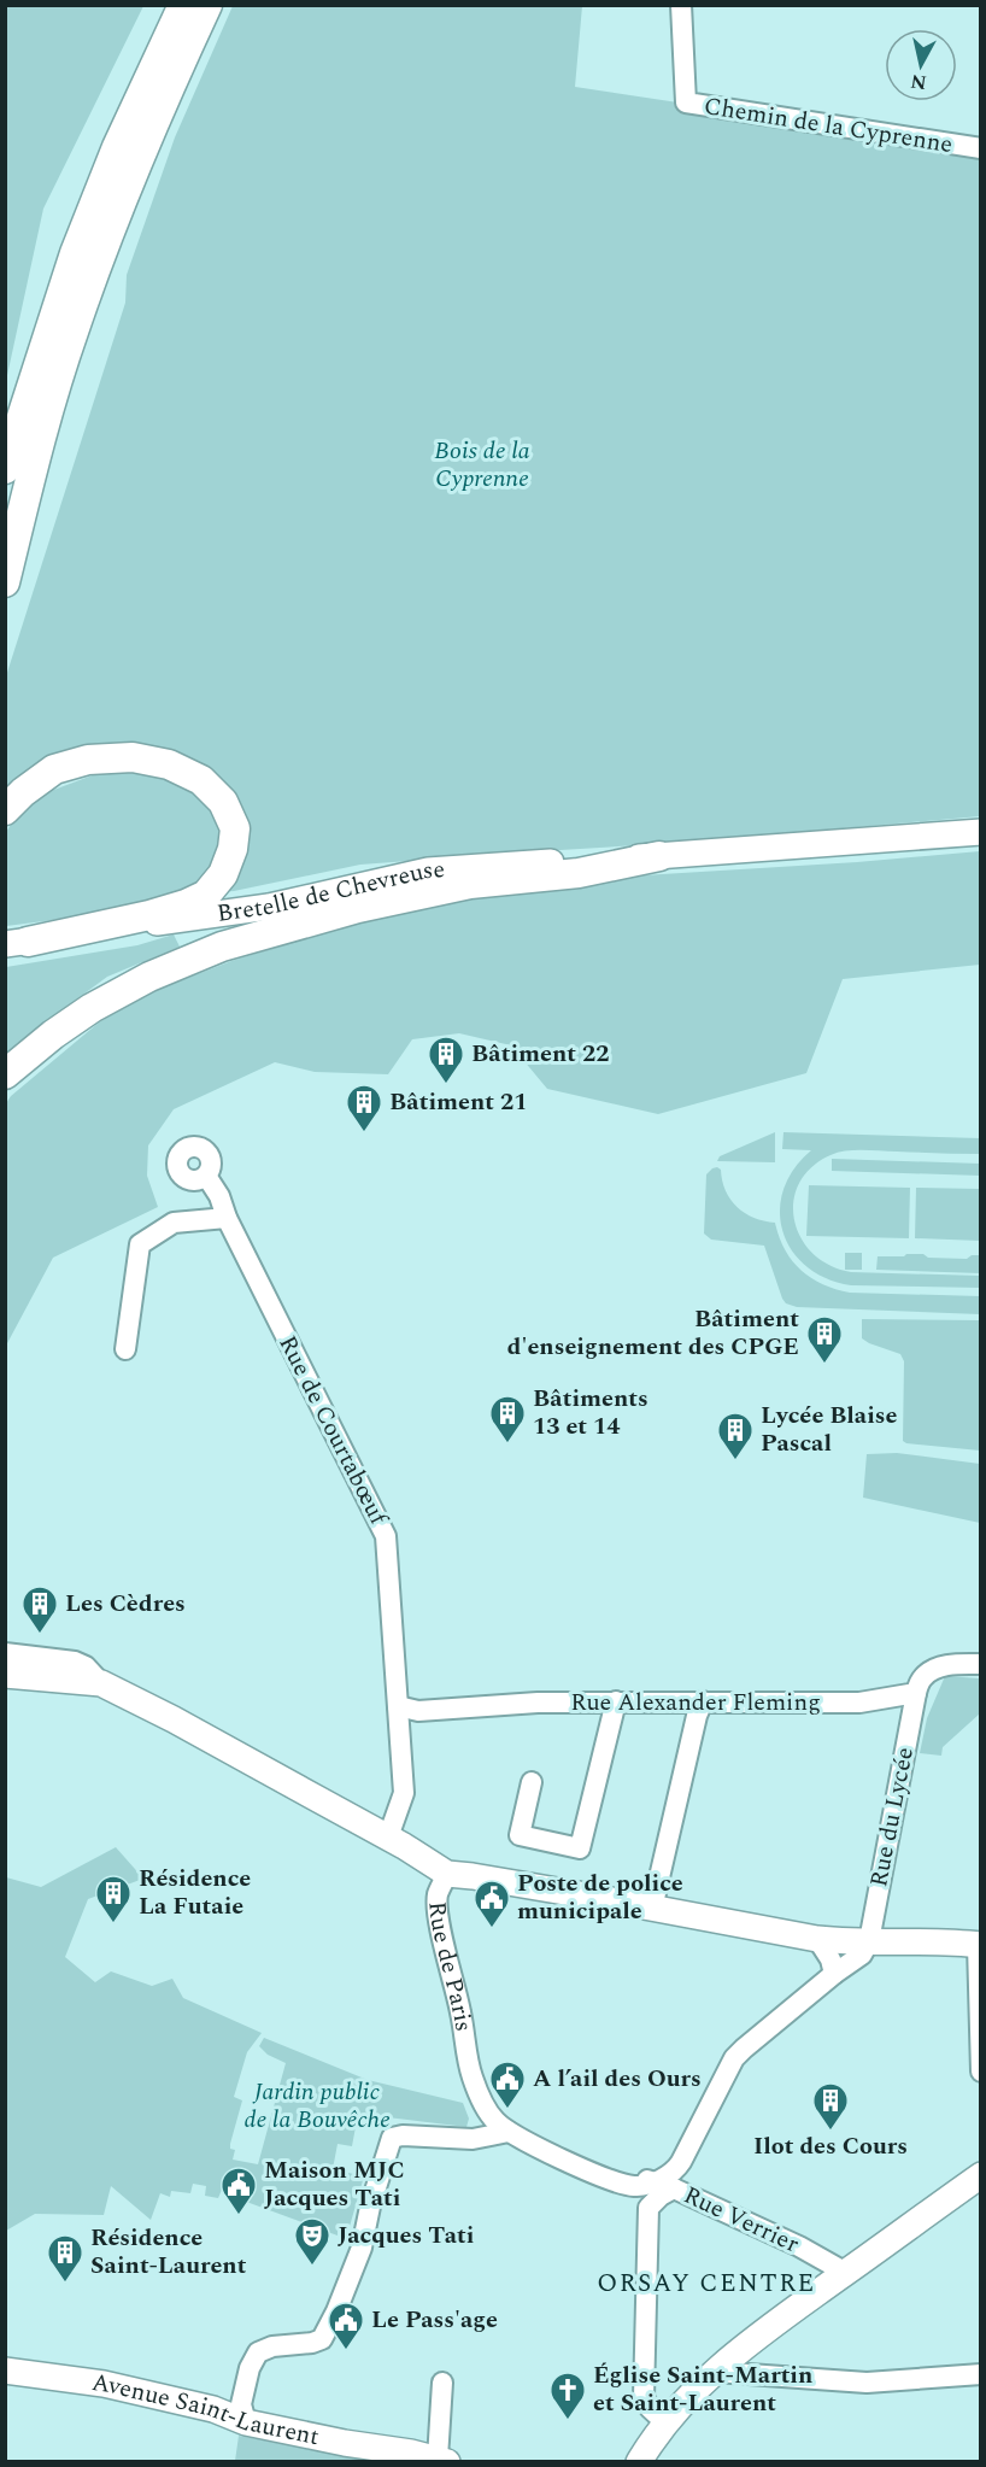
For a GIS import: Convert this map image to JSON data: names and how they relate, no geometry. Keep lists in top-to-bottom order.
{
  "streets": {
    "main road": ["Bretelle de Chevreuse", "Rue de Paris", "Avenue Saint-Laurent"],
    "street": [
      "Chemin de la Cyprenne",
      "Rue de Courtabœuf",
      "Rue Alexander Fleming",
      "Rue du Lycée",
      "Rue Verrier"
    ]
  },
  "crossings": [
    ["Rue de Courtabœuf", "Rue Alexander Fleming"],
    ["Rue Alexander Fleming", "Rue du Lycée"],
    ["Rue de Paris", "Rue Verrier"]
  ],
  "districts": ["ORSAY CENTRE"],
  "parks": ["Bois de la Cyprenne", "Jardin public de la Bouvêche"],
  "places": {
    "building": [
      "Bâtiment 22",
      "Bâtiment 21",
      "Bâtiment d'enseignement des CPGE",
      "Bâtiments 13 et 14",
      "Lycée Blaise Pascal",
      "Les Cèdres",
      "Résidence La Futaie",
      "Ilot des Cours",
      "Résidence Saint-Laurent"
    ],
    "public building": [
      "Poste de police municipale",
      "A l’ail des Ours",
      "Maison MJC Jacques Tati",
      "Le Pass'age"
    ],
    "theatre": ["Jacques Tati"],
    "church": ["Église Saint-Martin et Saint-Laurent"]
  },
  "north": "bottom"
}
